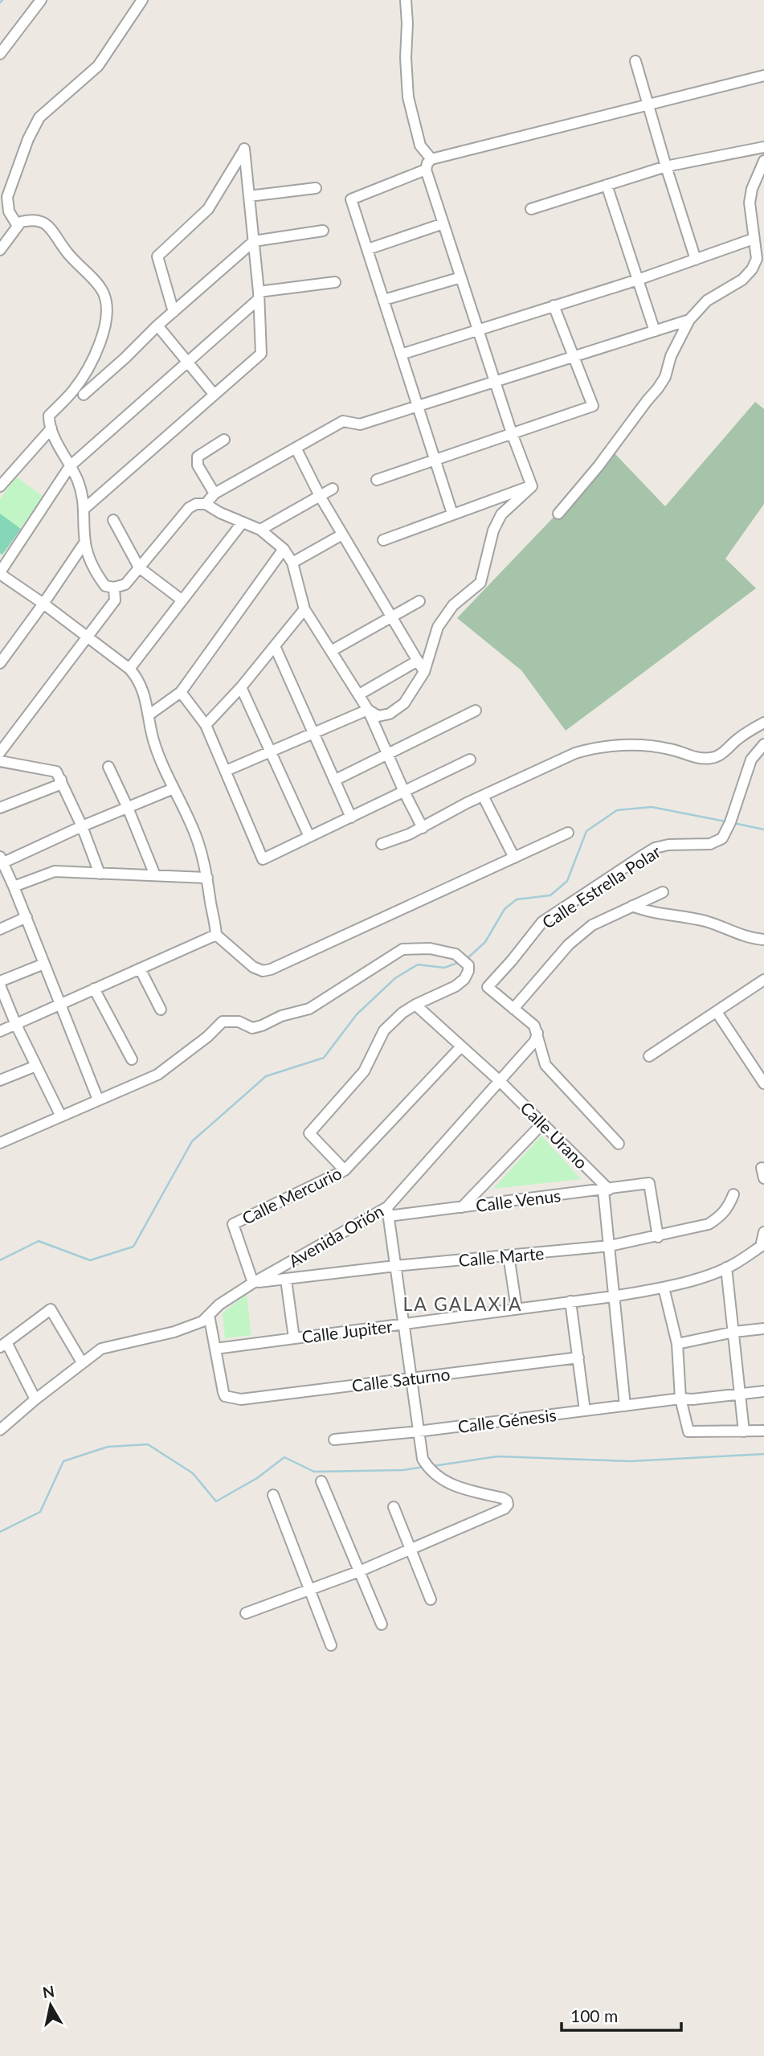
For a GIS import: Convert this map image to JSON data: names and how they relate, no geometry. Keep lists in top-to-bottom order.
{
  "streets": {
    "street": [
      "Calle Estrella Polar",
      "Calle Urano",
      "Calle Mercurio",
      "Calle Venus",
      "Avenida Orión",
      "Calle Marte",
      "Calle Jupiter",
      "Calle Saturno",
      "Calle Génesis"
    ]
  },
  "crossings": [
    ["Calle Urano", "Calle Mercurio"],
    ["Calle Urano", "Calle Venus"],
    ["Calle Urano", "Avenida Orión"],
    ["Calle Mercurio", "Avenida Orión"],
    ["Calle Mercurio", "Calle Marte"],
    ["Calle Venus", "Avenida Orión"],
    ["Calle Venus", "Calle Marte"],
    ["Avenida Orión", "Calle Marte"],
    ["Calle Jupiter", "Calle Saturno"]
  ],
  "districts": ["LA GALAXIA"],
  "scale_bar": "100 m",
  "north": "top"
}
